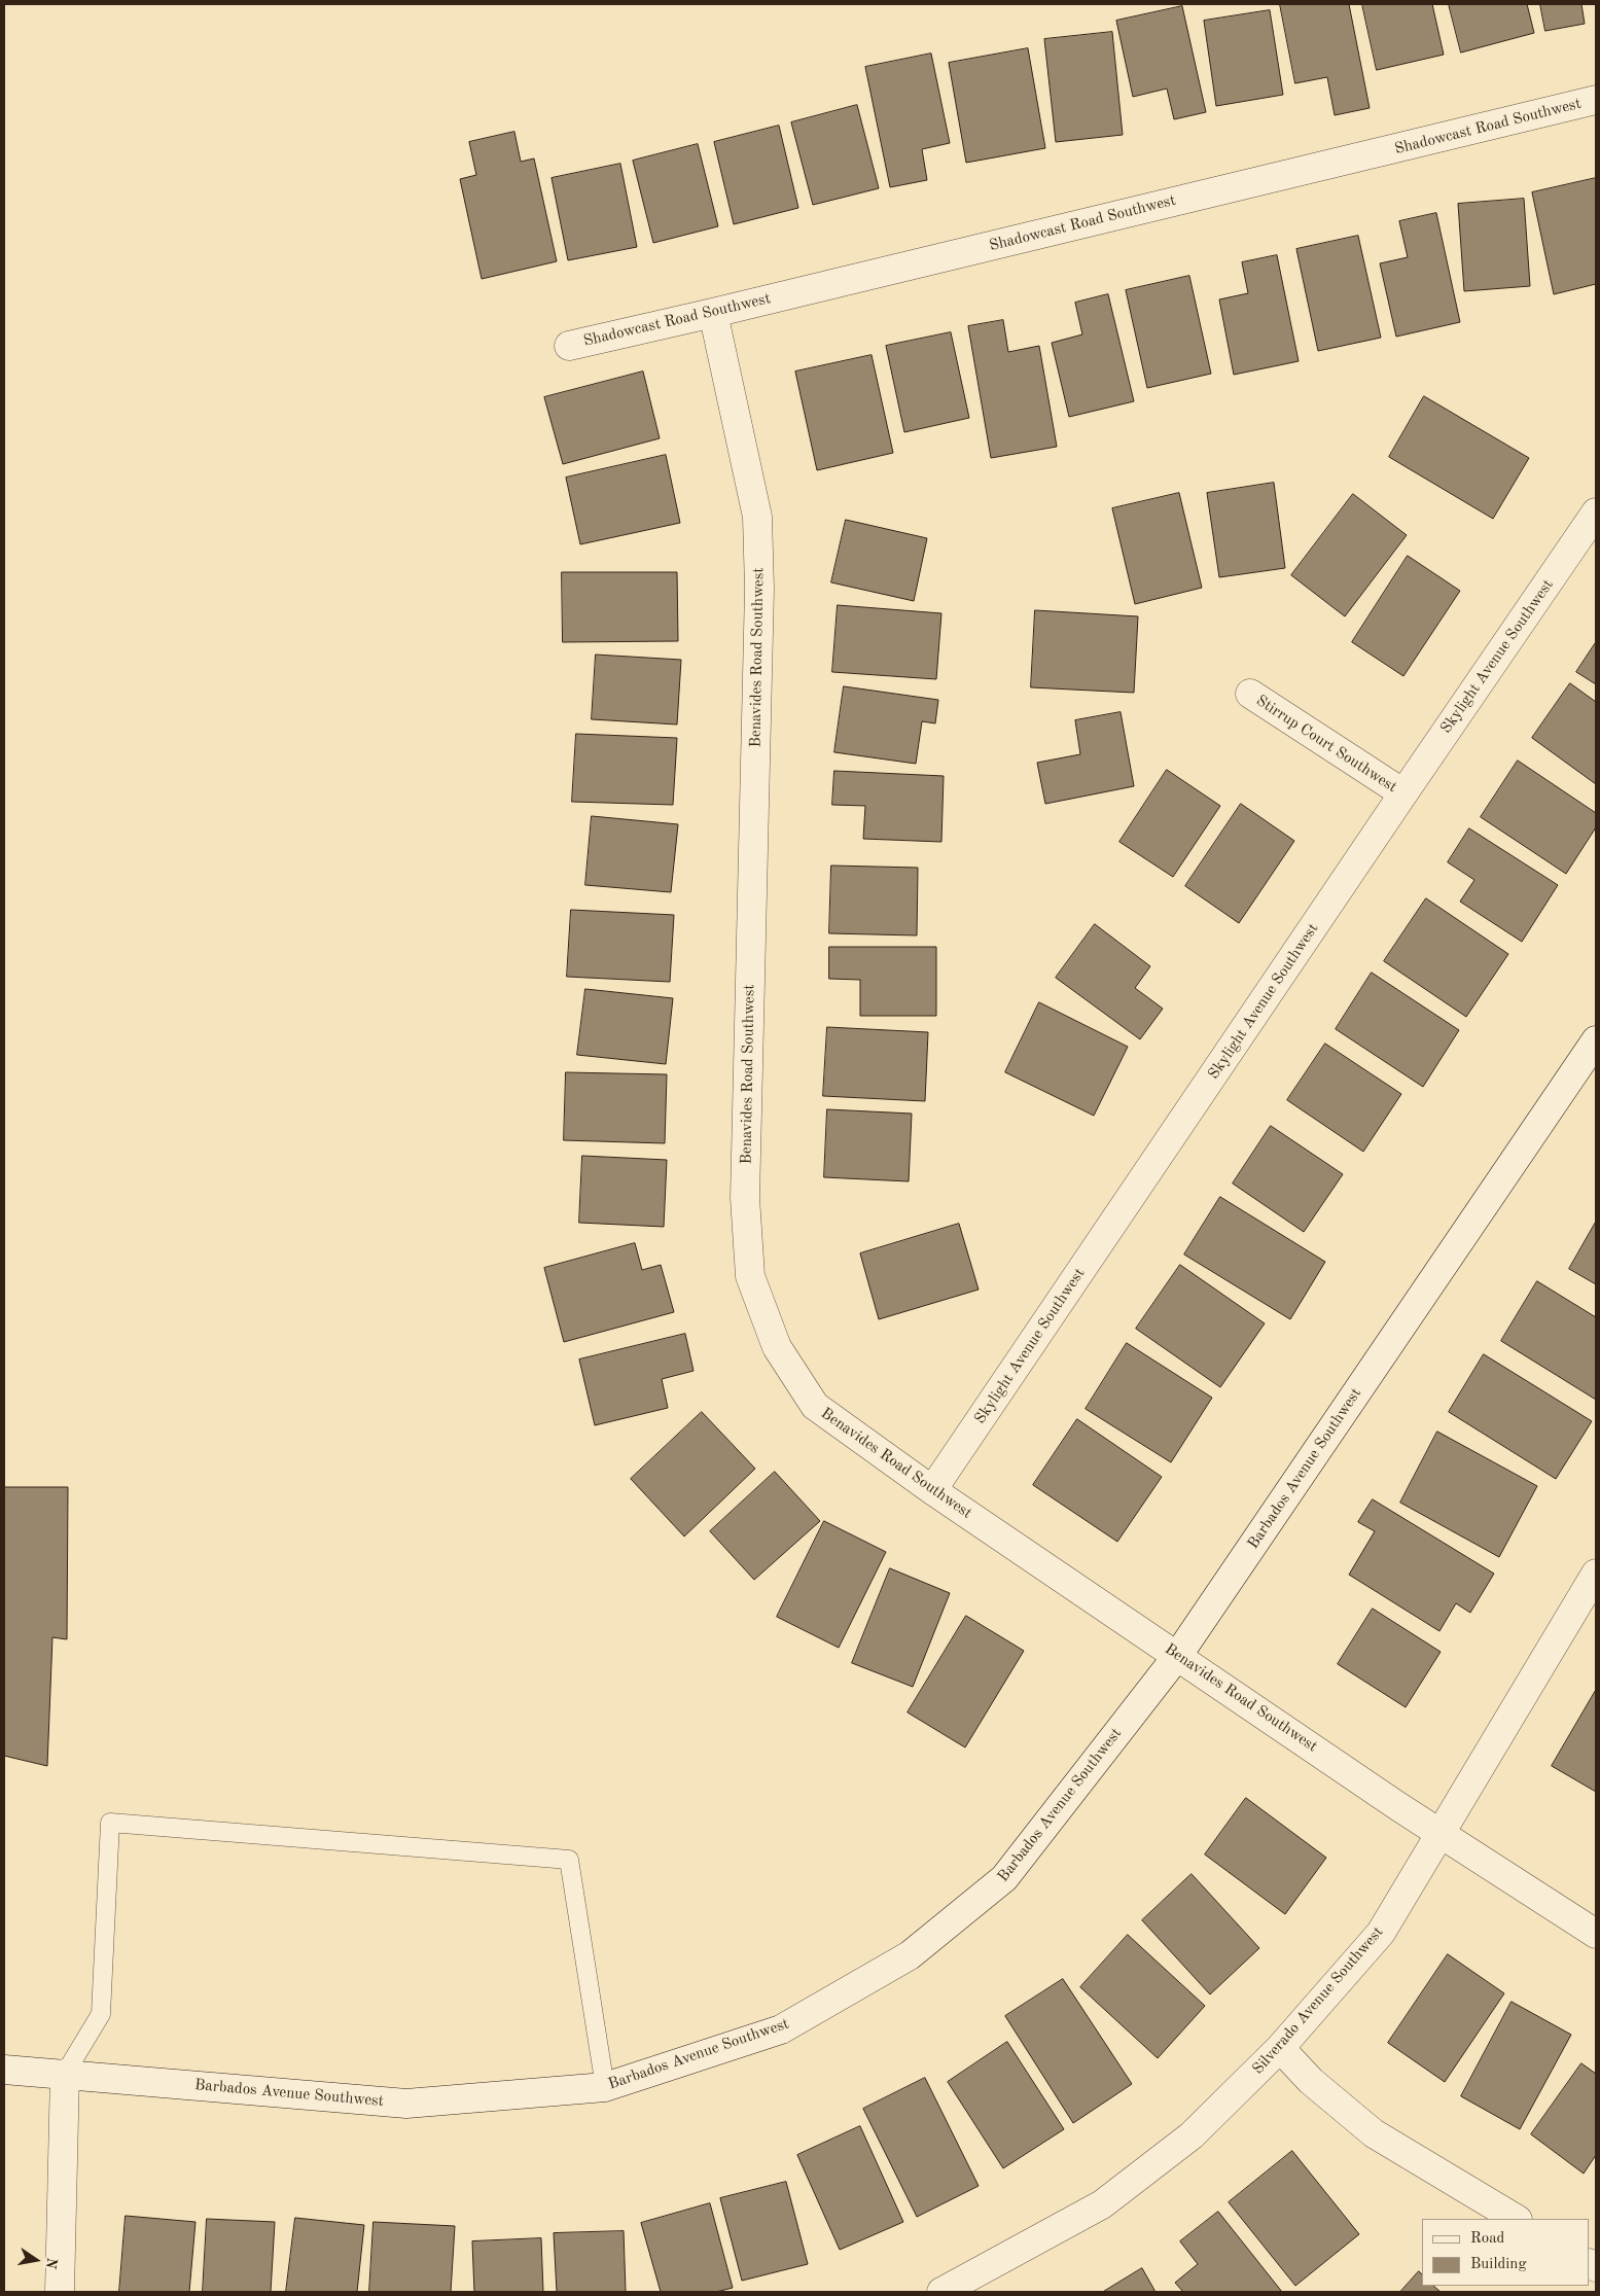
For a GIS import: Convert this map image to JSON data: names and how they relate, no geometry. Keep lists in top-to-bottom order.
{
  "streets": {
    "street": [
      "Shadowcast Road Southwest",
      "Skylight Avenue Southwest",
      "Benavides Road Southwest",
      "Stirrup Court Southwest",
      "Barbados Avenue Southwest",
      "Silverado Avenue Southwest"
    ]
  },
  "crossings": [
    ["Shadowcast Road Southwest", "Benavides Road Southwest"],
    ["Skylight Avenue Southwest", "Benavides Road Southwest"],
    ["Skylight Avenue Southwest", "Stirrup Court Southwest"],
    ["Benavides Road Southwest", "Barbados Avenue Southwest"],
    ["Benavides Road Southwest", "Silverado Avenue Southwest"]
  ],
  "legend": ["Road", "Building"],
  "north": "right"
}
